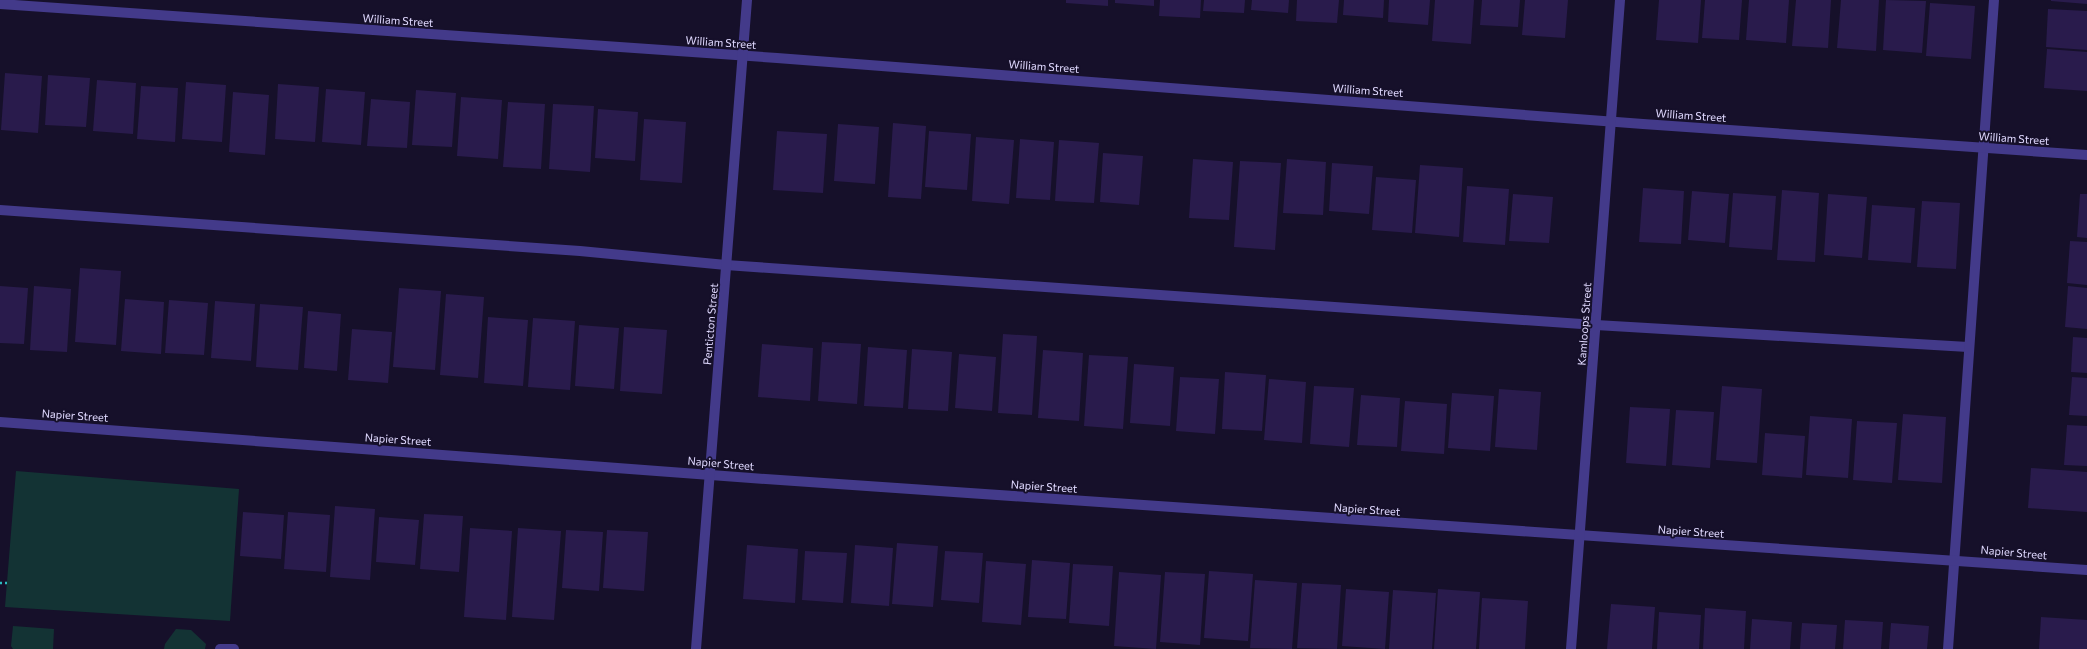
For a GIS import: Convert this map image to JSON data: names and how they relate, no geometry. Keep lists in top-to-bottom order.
{
  "streets": {
    "street": [
      "William Street",
      "Penticton Street",
      "Kamloops Street",
      "Napier Street"
    ]
  },
  "crossings": [
    ["William Street", "Penticton Street"],
    ["William Street", "Kamloops Street"],
    ["Penticton Street", "Napier Street"],
    ["Kamloops Street", "Napier Street"]
  ]
}
